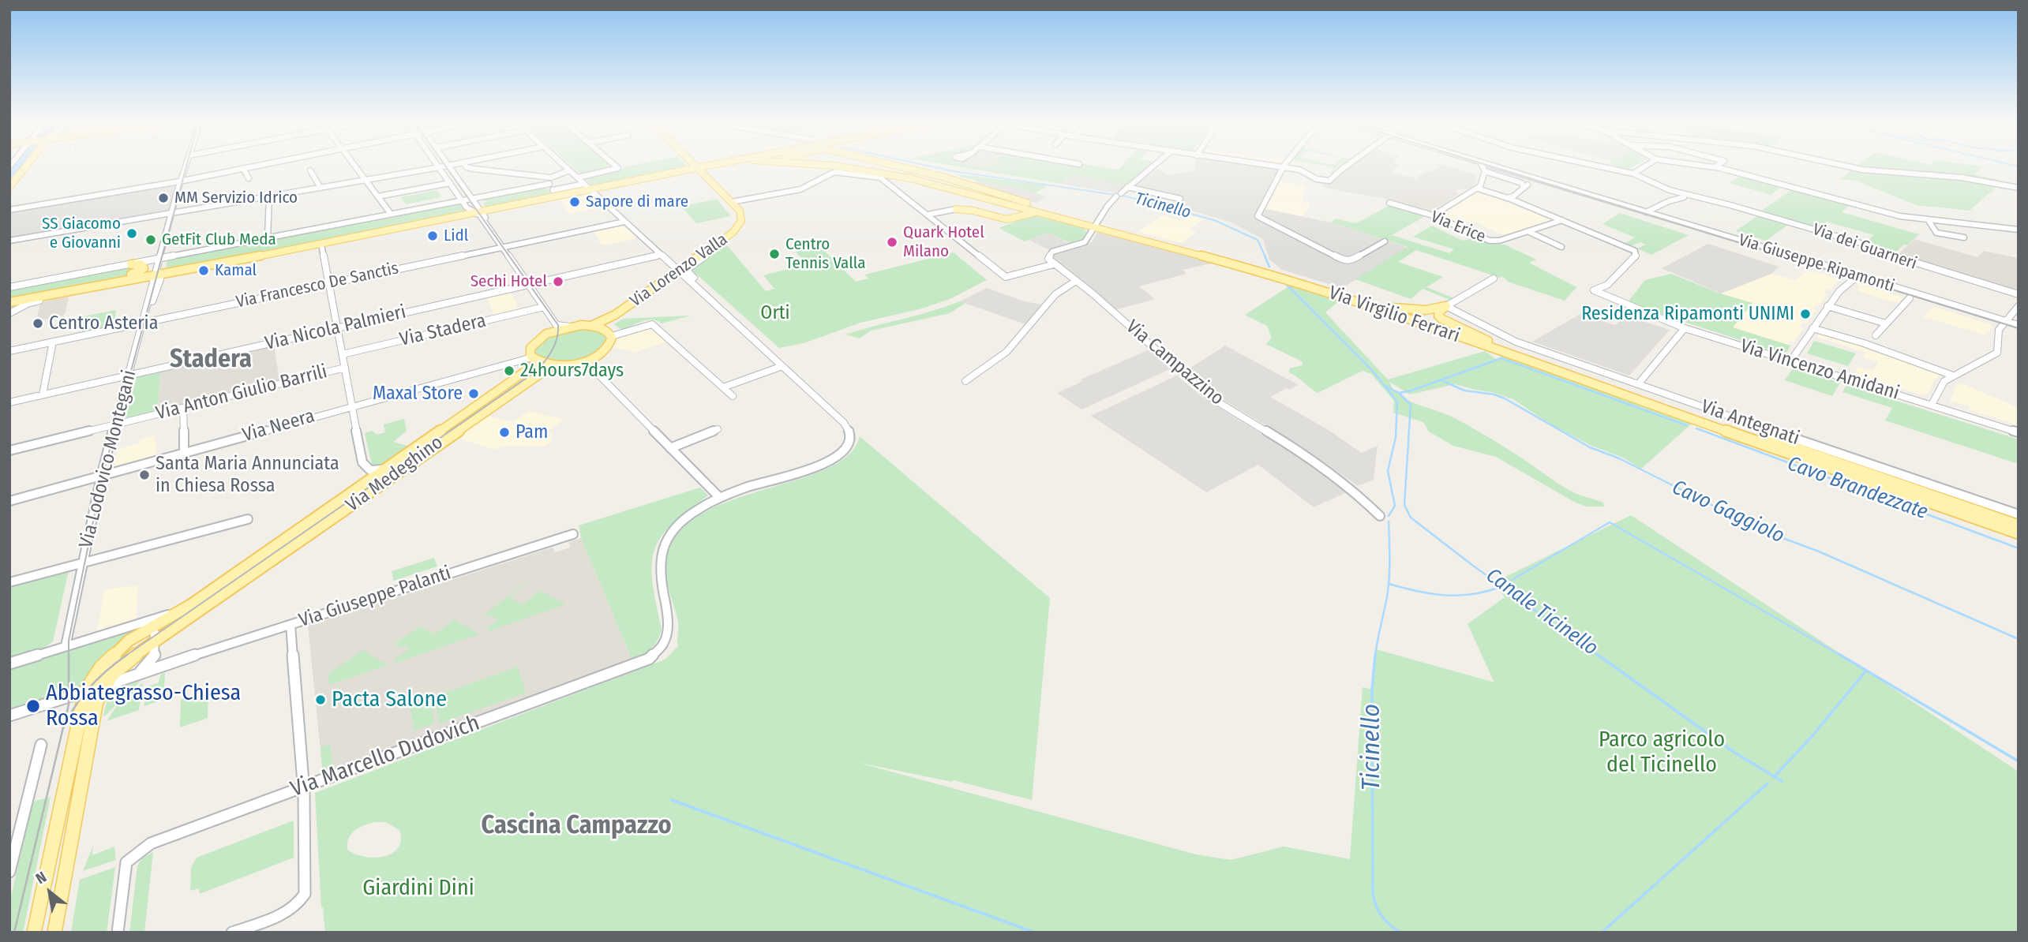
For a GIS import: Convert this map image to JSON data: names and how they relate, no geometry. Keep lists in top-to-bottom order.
{
  "streets": {
    "main road": ["Via Lorenzo Valla", "Via Virgilio Ferrari", "Via Medeghino"],
    "street": [
      "Via Erice",
      "Via dei Guarneri",
      "Via Giuseppe Ripamonti",
      "Via Francesco De Sanctis",
      "Via Nicola Palmieri",
      "Via Stadera",
      "Via Campazzino",
      "Via Vincenzo Amidani",
      "Via Anton Giulio Barrili",
      "Via Antegnati",
      "Via Neera",
      "Via Lodovico Montegani",
      "Via Giuseppe Palanti",
      "Via Marcello Dudovich"
    ]
  },
  "crossings": [
    ["Via Erice", "Via Vincenzo Amidani"],
    ["Via Francesco De Sanctis", "Via Lodovico Montegani"],
    ["Via Nicola Palmieri", "Via Lodovico Montegani"],
    ["Via Anton Giulio Barrili", "Via Lodovico Montegani"],
    ["Via Neera", "Via Lodovico Montegani"],
    ["Via Neera", "Via Medeghino"],
    ["Via Medeghino", "Via Giuseppe Palanti"]
  ],
  "districts": ["Stadera", "Cascina Campazzo"],
  "water": [
    "Ticinello",
    "Cavo Brandezzate",
    "Cavo Gaggiolo",
    "Canale Ticinello"
  ],
  "parks": ["Orti", "Parco agricolo del Ticinello", "Giardini Dini"],
  "places": [
    "MM Servizio Idrico",
    "Sapore di mare",
    "SS Giacomo e Giovanni",
    "Lidl",
    "GetFit Club Meda",
    "Quark Hotel Milano",
    "Centro Tennis Valla",
    "Kamal",
    "Sechi Hotel",
    "Residenza Ripamonti UNIMI",
    "Centro Asteria",
    "24hours7days",
    "Maxal Store",
    "Pam",
    "Santa Maria Annunciata in Chiesa Rossa",
    "Pacta Salone",
    "Abbiategrasso-Chiesa Rossa"
  ],
  "north": "top left"
}
